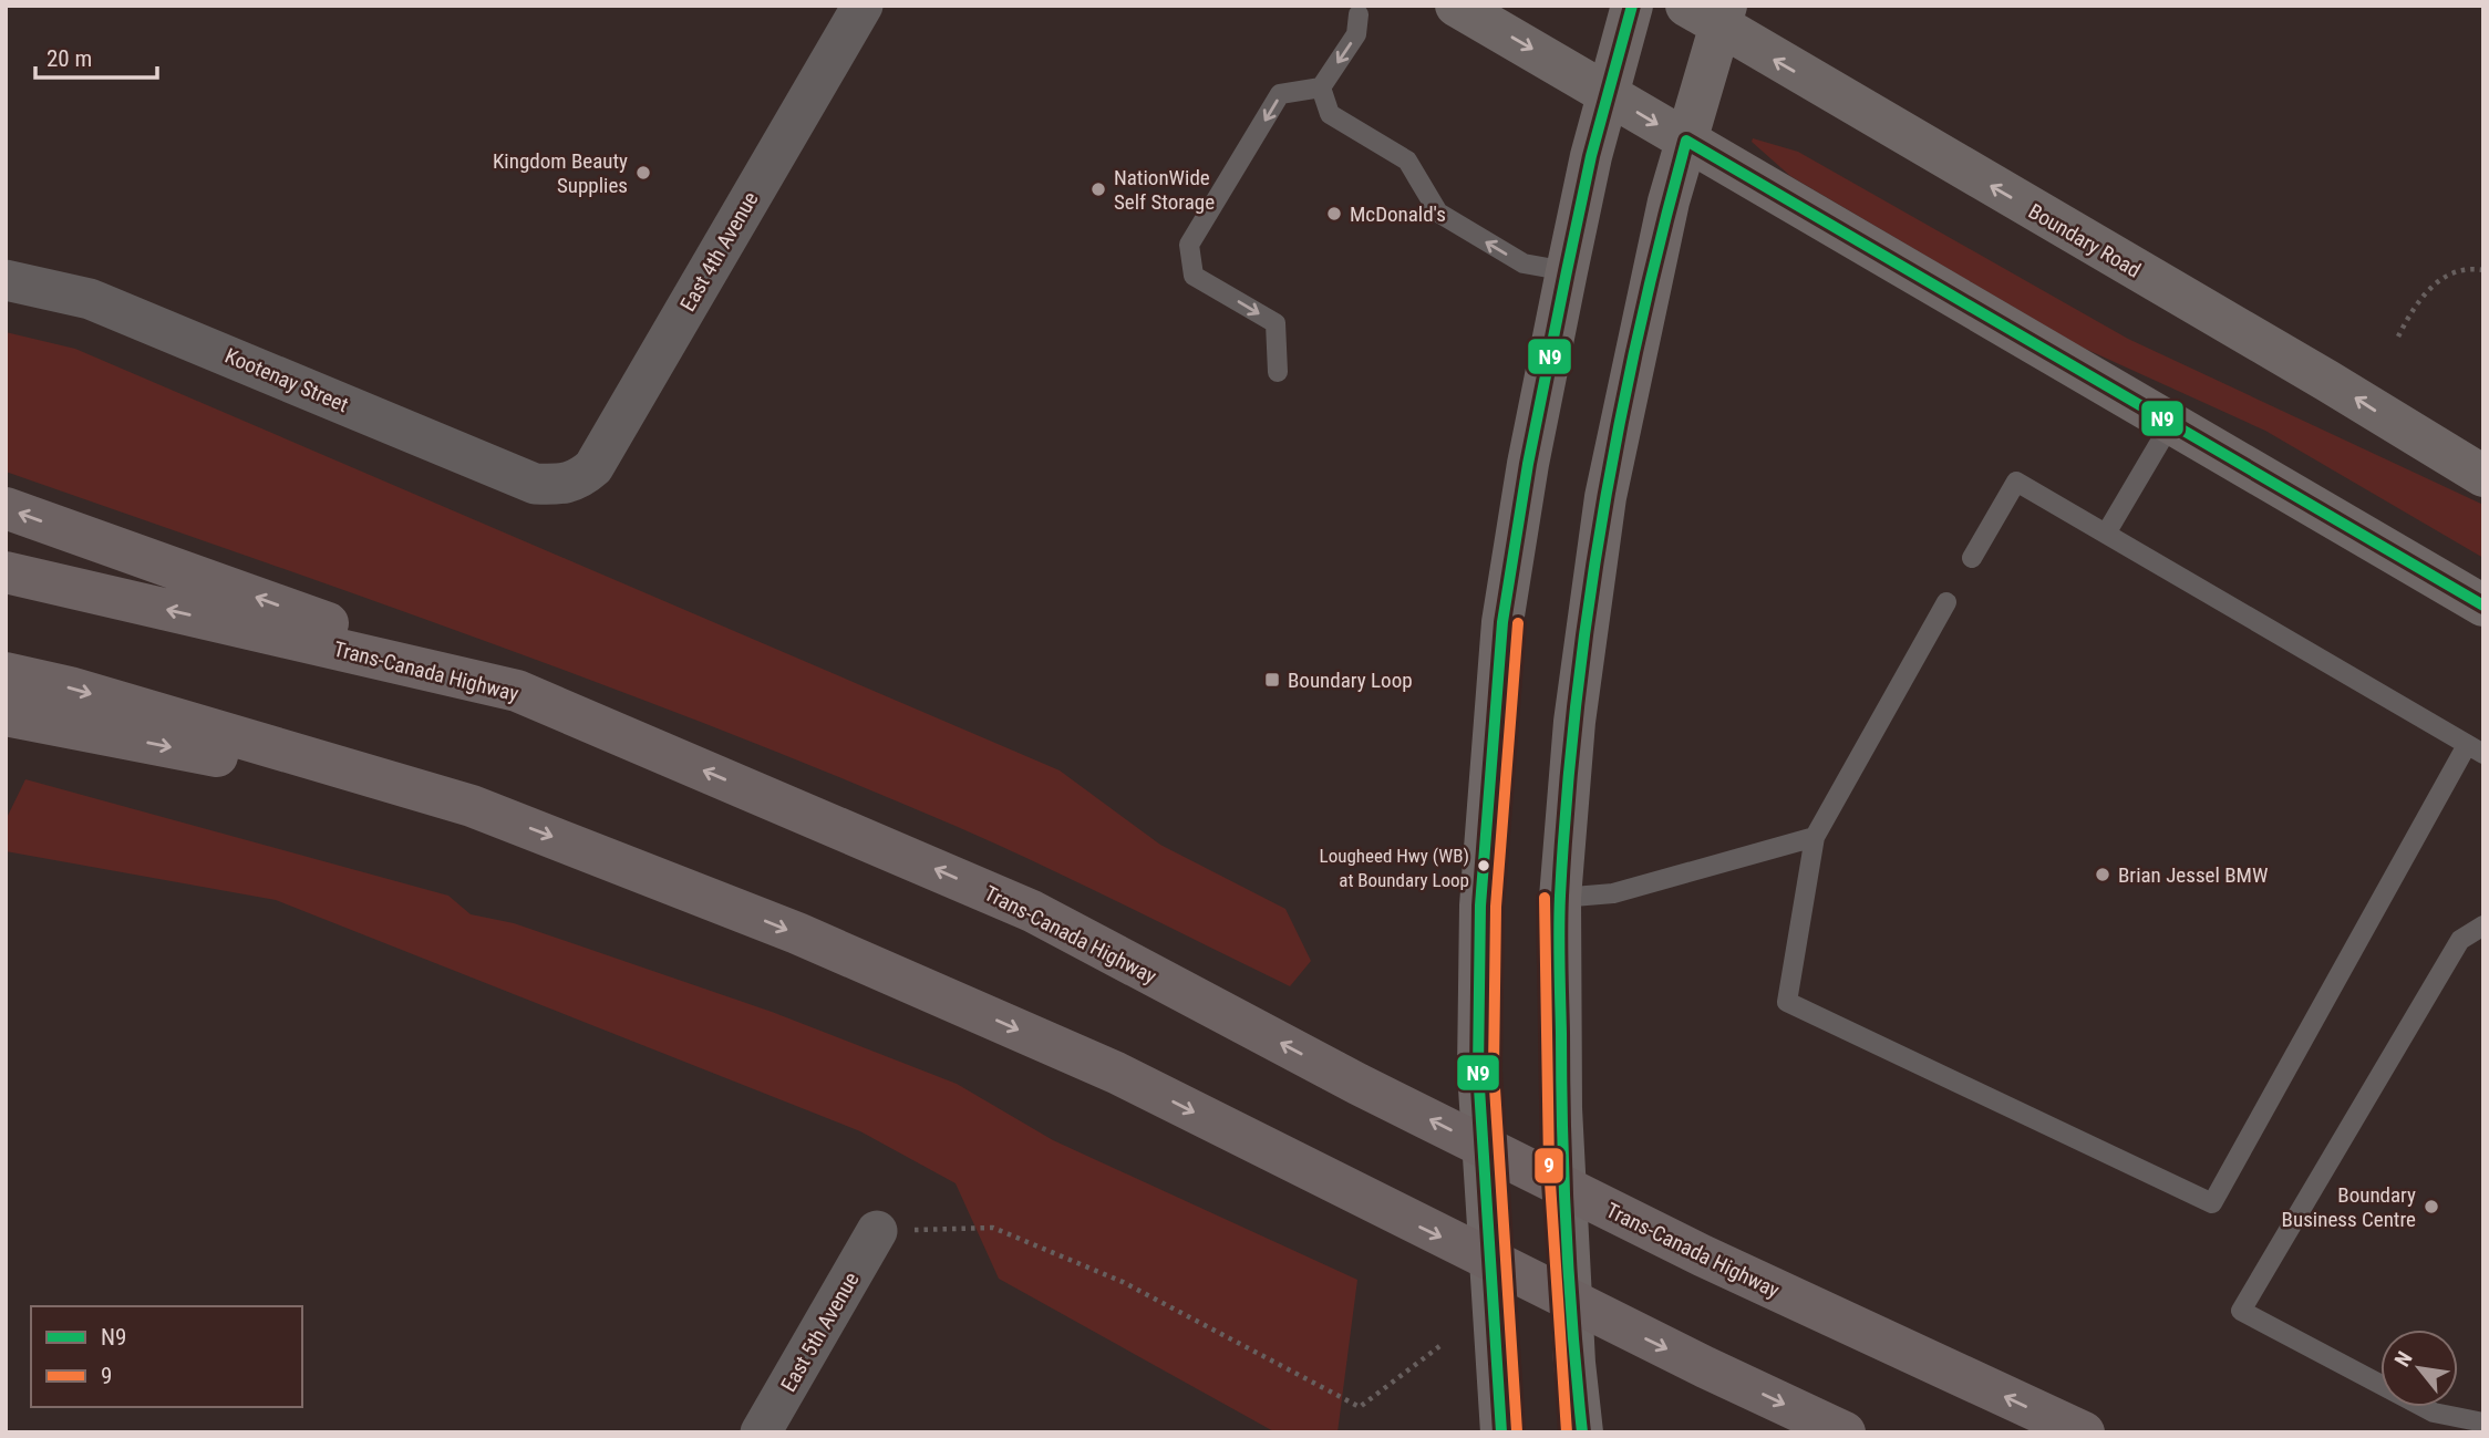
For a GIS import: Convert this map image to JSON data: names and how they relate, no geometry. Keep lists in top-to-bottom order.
{
  "streets": {
    "highway": ["Trans-Canada Highway"],
    "main road": ["Boundary Road"],
    "street": ["East 4th Avenue", "Kootenay Street", "East 5th Avenue"]
  },
  "crossings": [
    ["East 4th Avenue", "Kootenay Street"]
  ],
  "places": {
    "other": [
      "Kingdom Beauty Supplies",
      "NationWide Self Storage",
      "McDonald's",
      "Lougheed Hwy (WB) at Boundary Loop",
      "Brian Jessel BMW",
      "Boundary Business Centre"
    ],
    "transit": ["Boundary Loop"]
  },
  "lines": ["transit line N9", "transit line 9"],
  "legend": ["N9", "9"],
  "scale_bar": "20 m",
  "north": "top left"
}
